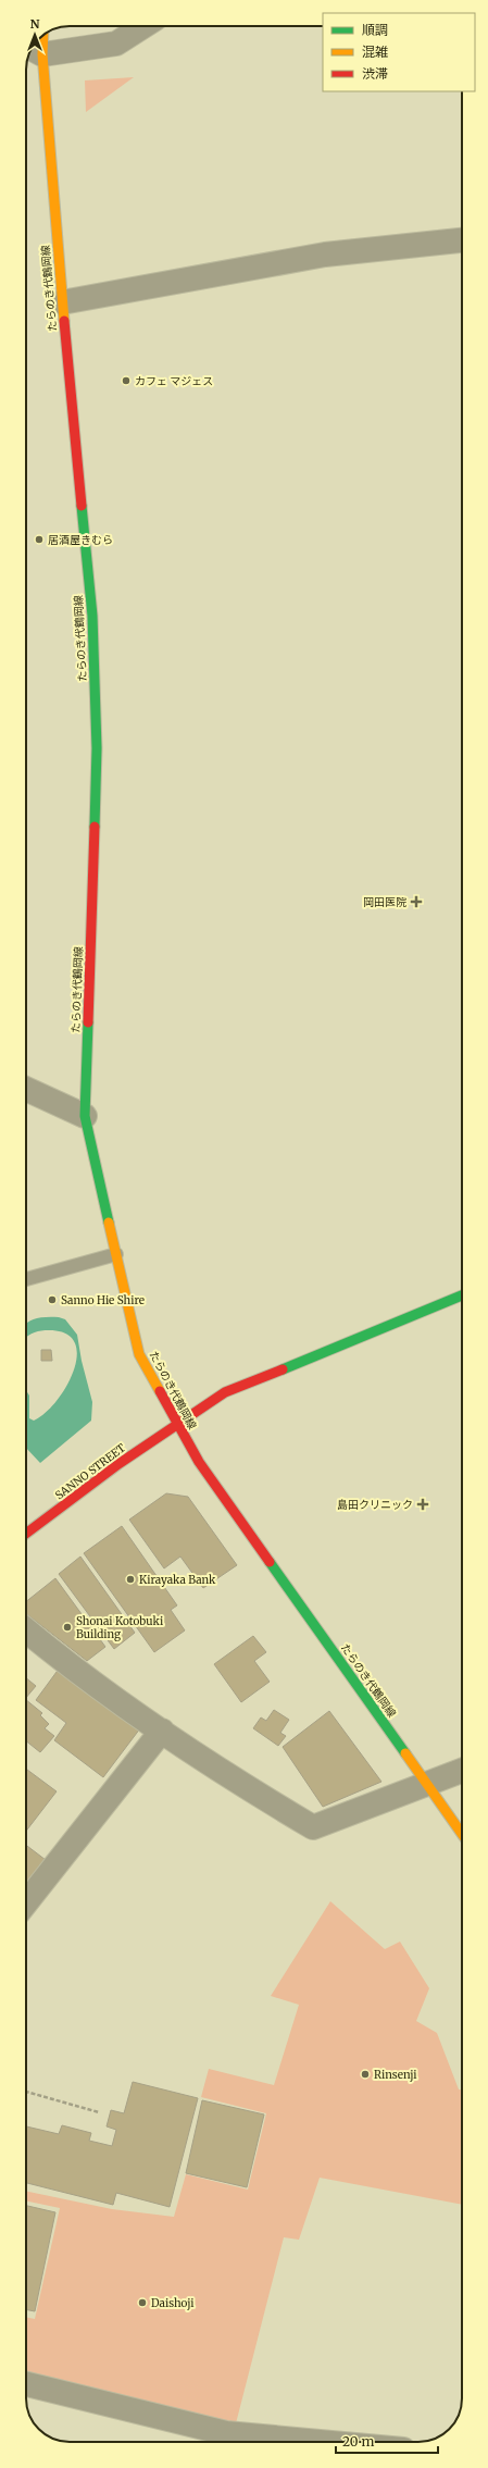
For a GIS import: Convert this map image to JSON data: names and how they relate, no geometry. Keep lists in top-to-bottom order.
{
  "streets": {
    "main road": ["たらのき代鶴岡線", "SANNO STREET"]
  },
  "crossings": [
    ["たらのき代鶴岡線", "SANNO STREET"]
  ],
  "places": {
    "other": [
      "カフェ マジェス",
      "居酒屋きむら",
      "Sanno Hie Shire",
      "Kirayaka Bank",
      "Shonai Kotobuki Building",
      "Rinsenji",
      "Daishoji"
    ],
    "health": ["岡田医院", "島田クリニック"]
  },
  "legend": ["順調", "混雑", "渋滞"],
  "scale_bar": "20 m",
  "north": "top"
}
